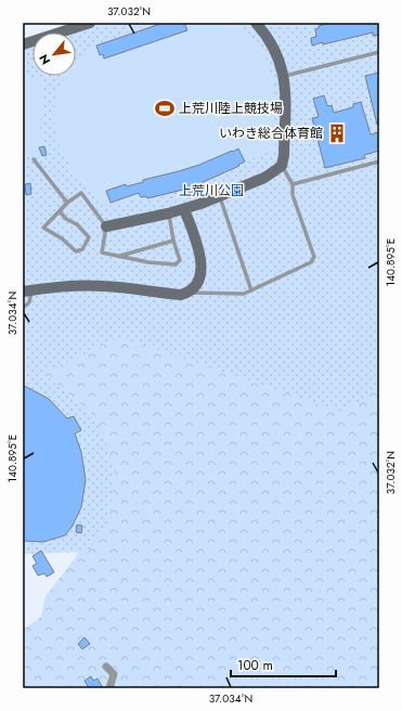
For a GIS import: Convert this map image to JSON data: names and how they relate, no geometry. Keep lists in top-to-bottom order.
{
  "parks": ["上荒川公園"],
  "places": {
    "sports": ["上荒川陸上競技場"],
    "building": ["いわき総合体育館"]
  },
  "scale_bar": "100 m",
  "north": "bottom left",
  "coordinates": ["37.032°N", "140.895°E", "37.034°N"]
}
